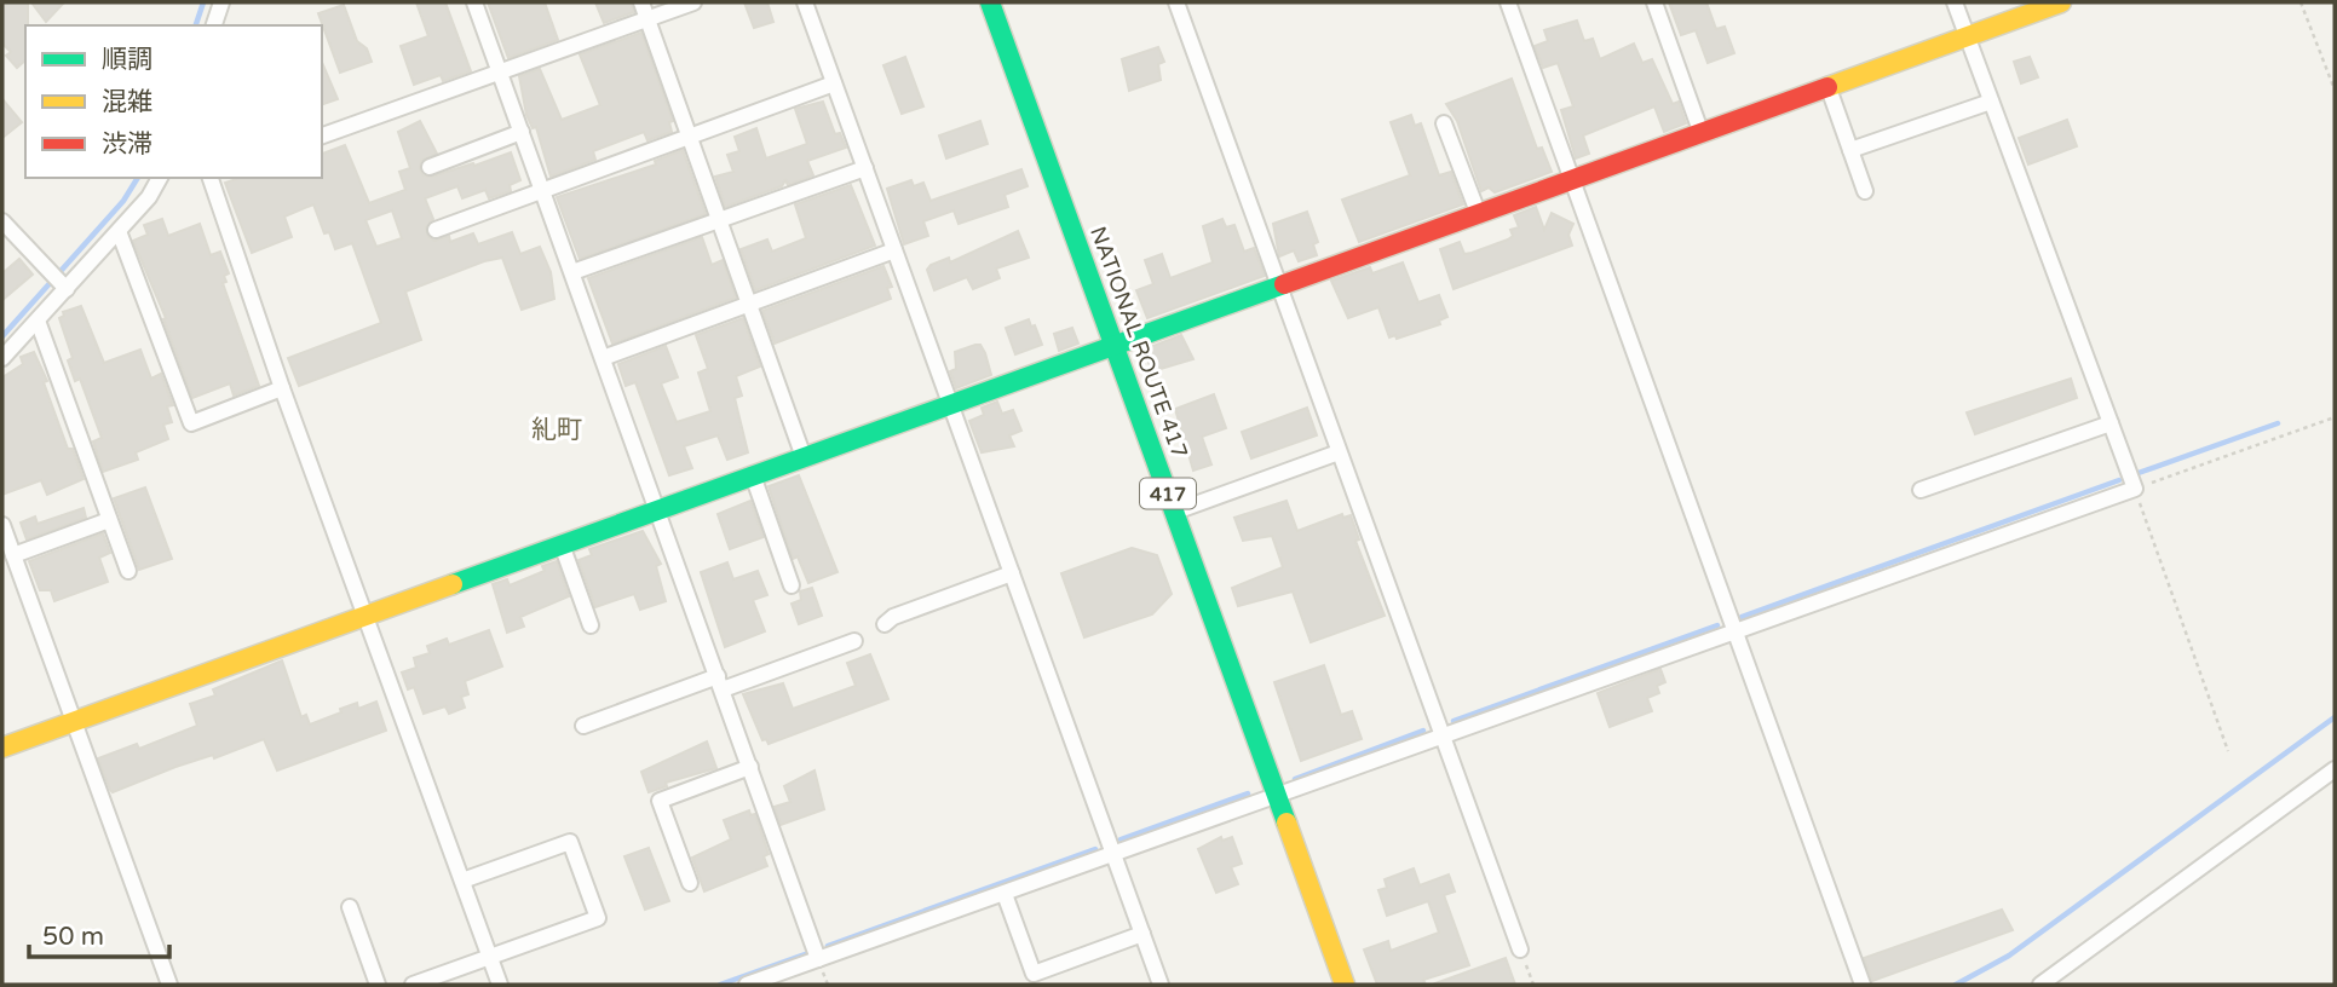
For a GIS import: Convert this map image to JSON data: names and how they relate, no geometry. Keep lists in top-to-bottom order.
{
  "streets": {
    "main road": ["NATIONAL ROUTE 417", "417"]
  },
  "districts": ["糺町"],
  "legend": ["順調", "混雑", "渋滞"],
  "scale_bar": "50 m"
}
